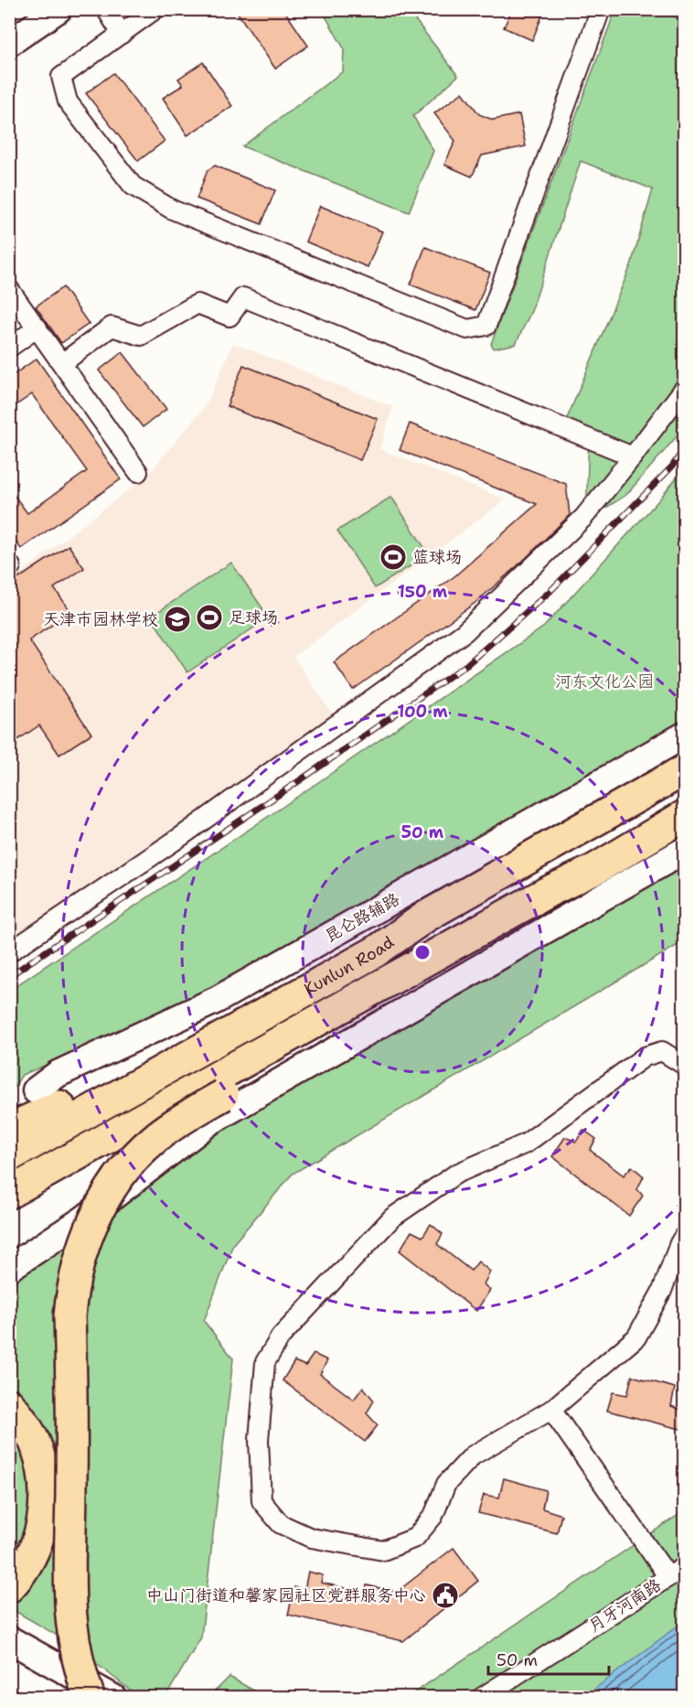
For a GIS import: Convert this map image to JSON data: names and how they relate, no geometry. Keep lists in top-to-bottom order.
{
  "streets": {
    "highway": ["Kunlun Road"],
    "main road": ["昆仑路辅路"],
    "street": ["月牙河南路"]
  },
  "parks": ["河东文化公园"],
  "places": {
    "sports": ["篮球场", "足球场"],
    "school or university": ["天津市园林学校"],
    "public building": ["中山门街道和馨家园社区党群服务中心"]
  },
  "scale_bar": "50 m",
  "rings": ["150 m", "100 m", "50 m"]
}
